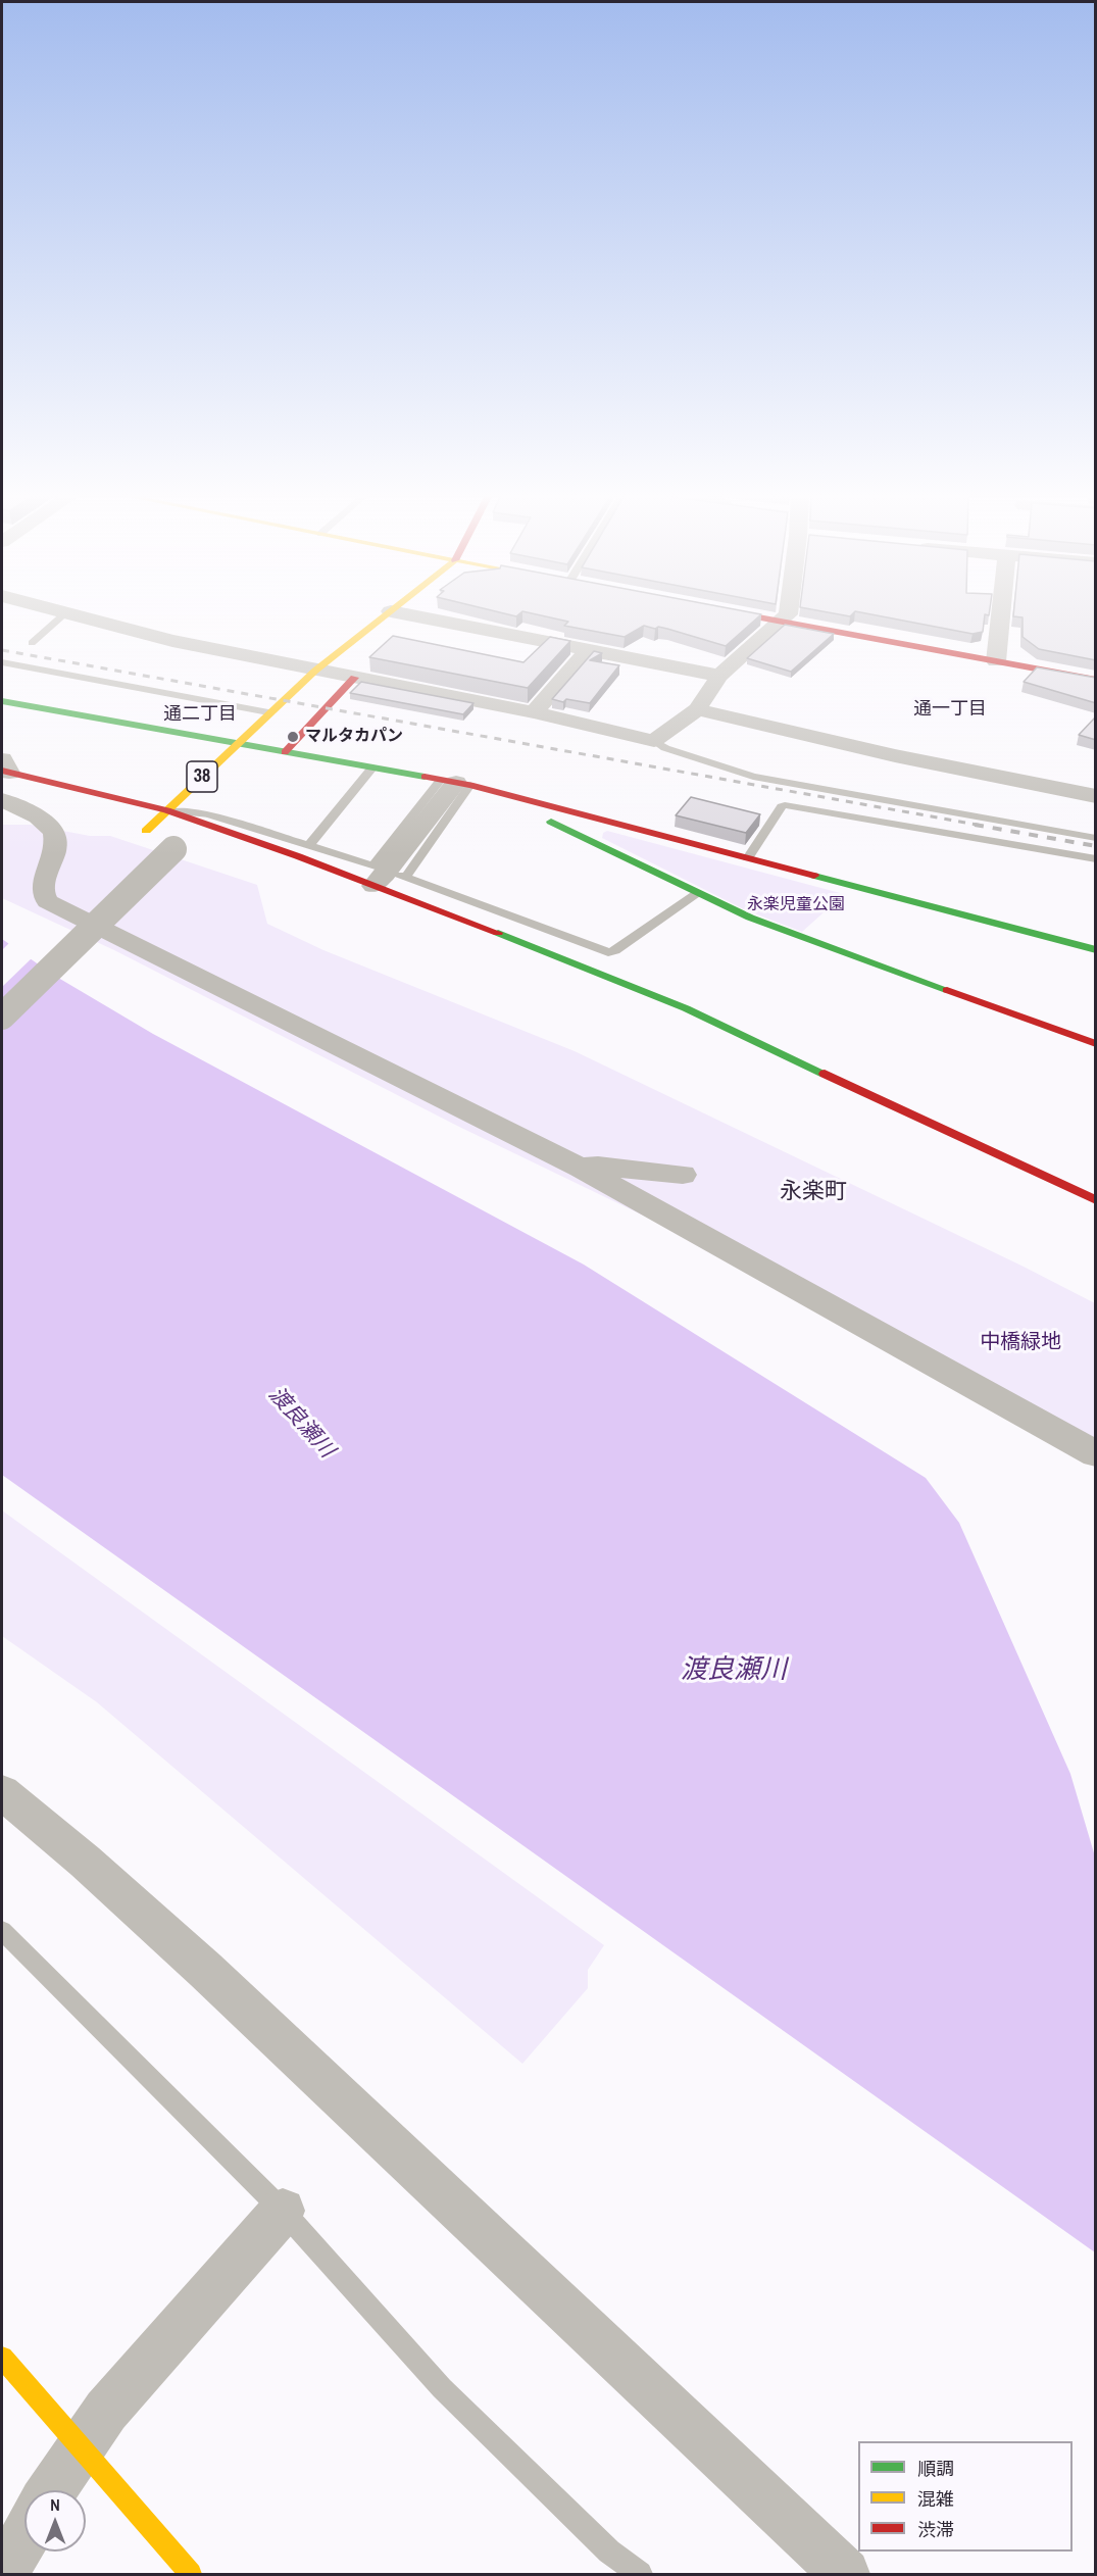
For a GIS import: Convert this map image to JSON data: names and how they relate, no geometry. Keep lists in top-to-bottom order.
{
  "streets": {
    "street": ["38"]
  },
  "districts": ["通一丁目", "通二丁目", "永楽町"],
  "water": ["渡良瀬川"],
  "parks": ["永楽児童公園", "中橋緑地"],
  "places": ["マルタカパン"],
  "legend": ["順調", "混雑", "渋滞"],
  "north": "top"
}
